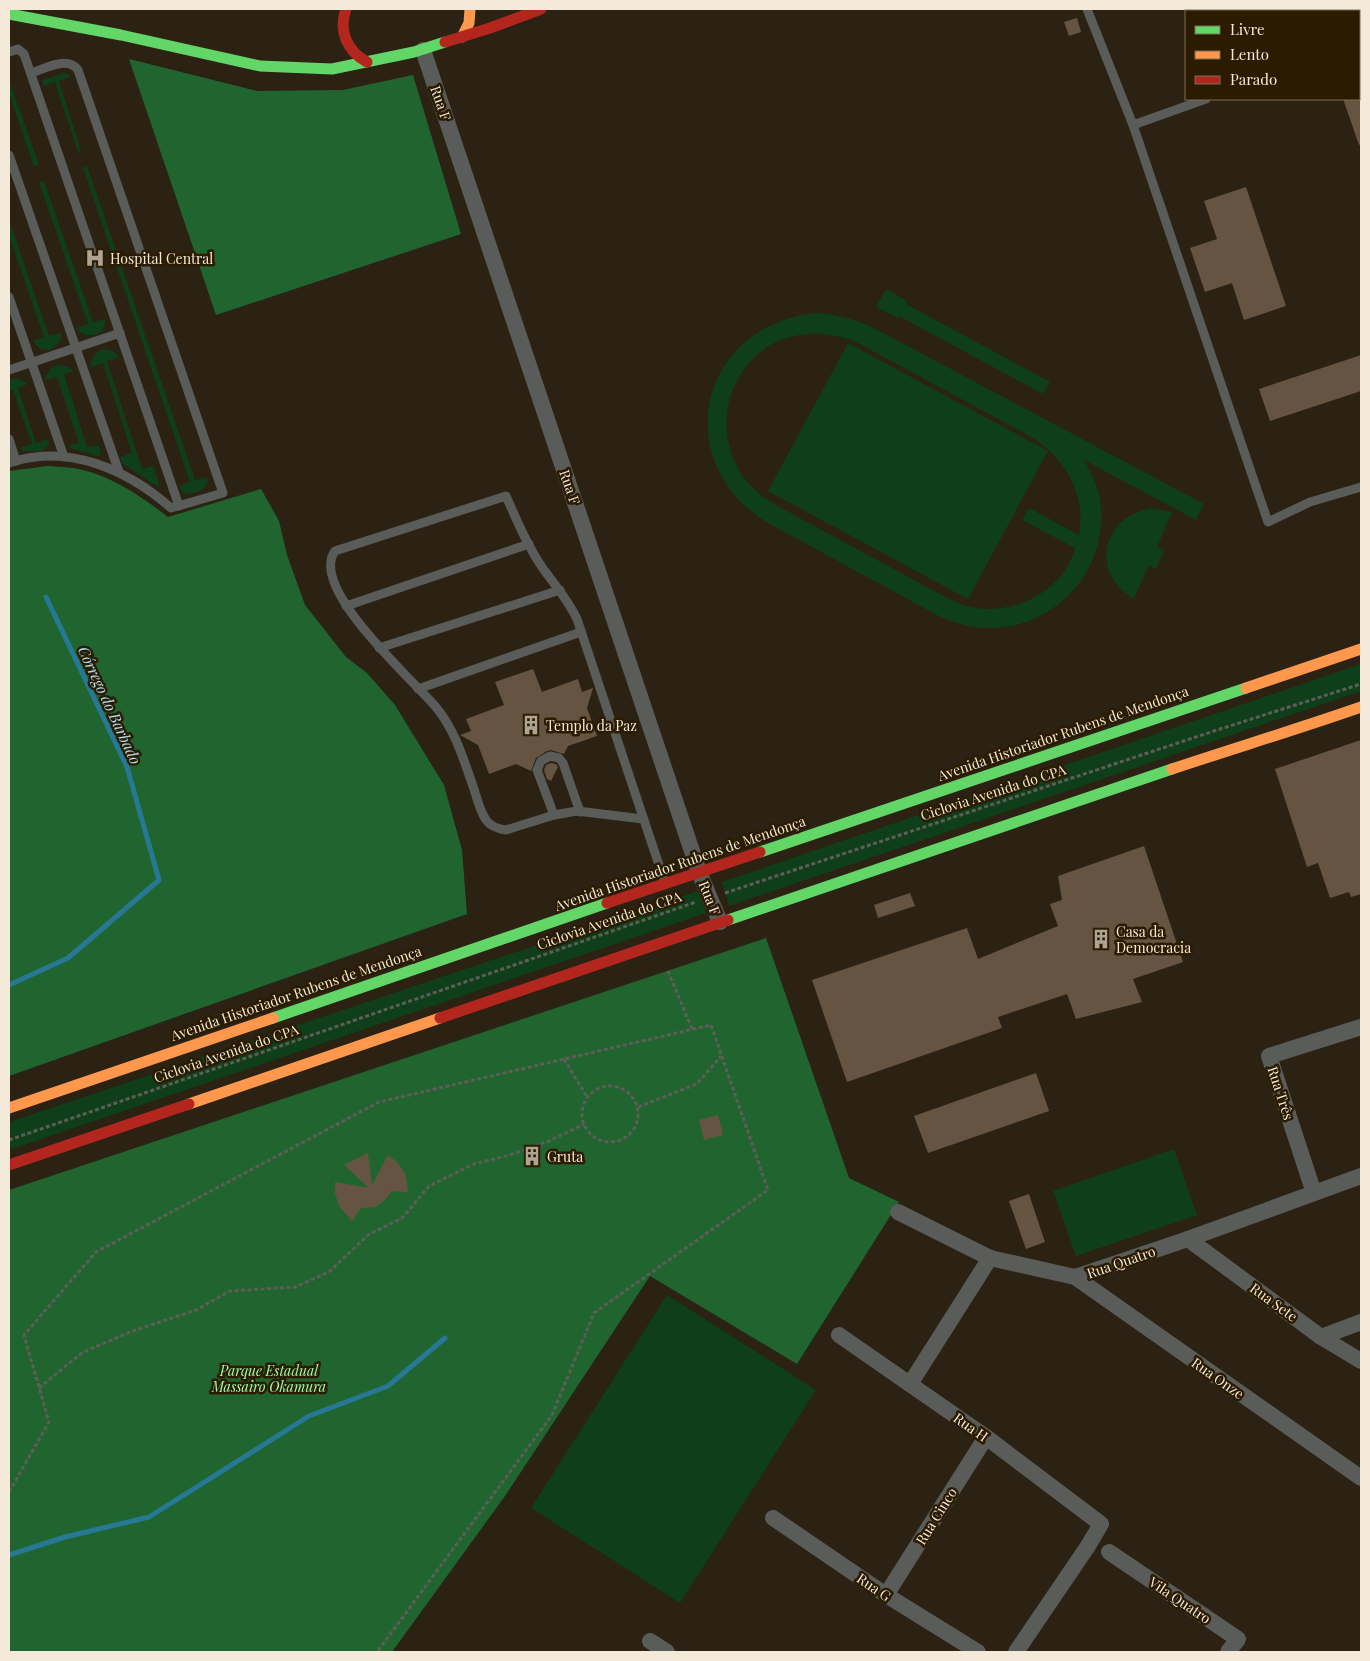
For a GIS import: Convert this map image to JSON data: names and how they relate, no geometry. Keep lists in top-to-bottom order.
{
  "streets": {
    "main road": ["Avenida Historiador Rubens de Mendonça"],
    "street": [
      "Rua F",
      "Rua Três",
      "Rua Quatro",
      "Rua Sete",
      "Rua Onze",
      "Rua H",
      "Rua Cinco",
      "Rua G",
      "Vila Quatro"
    ],
    "path": ["Ciclovia Avenida do CPA"]
  },
  "crossings": [
    ["Rua F", "Avenida Historiador Rubens de Mendonça"],
    ["Rua F", "Ciclovia Avenida do CPA"],
    ["Rua Três", "Rua Quatro"],
    ["Rua Quatro", "Rua Sete"],
    ["Rua Quatro", "Rua Onze"],
    ["Rua H", "Rua Cinco"],
    ["Rua Cinco", "Rua G"]
  ],
  "water": ["Córrego do Barbado"],
  "parks": ["Parque Estadual Massairo Okamura"],
  "places": {
    "hospital": ["Hospital Central"],
    "building": ["Templo da Paz", "Casa da Democracia", "Gruta"]
  },
  "legend": ["Livre", "Lento", "Parado"]
}
